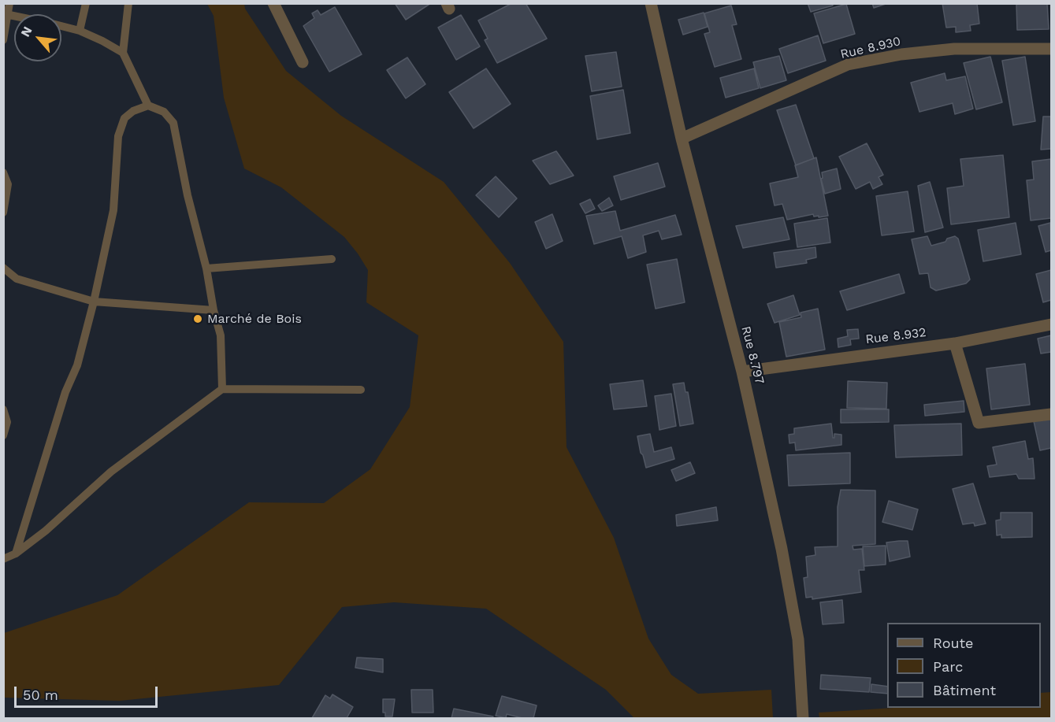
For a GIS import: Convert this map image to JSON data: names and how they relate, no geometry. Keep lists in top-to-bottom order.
{
  "streets": {
    "street": ["Rue 8.930", "Rue 8.932", "Rue 8.797"]
  },
  "crossings": [
    ["Rue 8.930", "Rue 8.797"],
    ["Rue 8.932", "Rue 8.797"]
  ],
  "places": ["Marché de Bois"],
  "legend": ["Route", "Parc", "Bâtiment"],
  "scale_bar": "50 m",
  "north": "top left"
}
